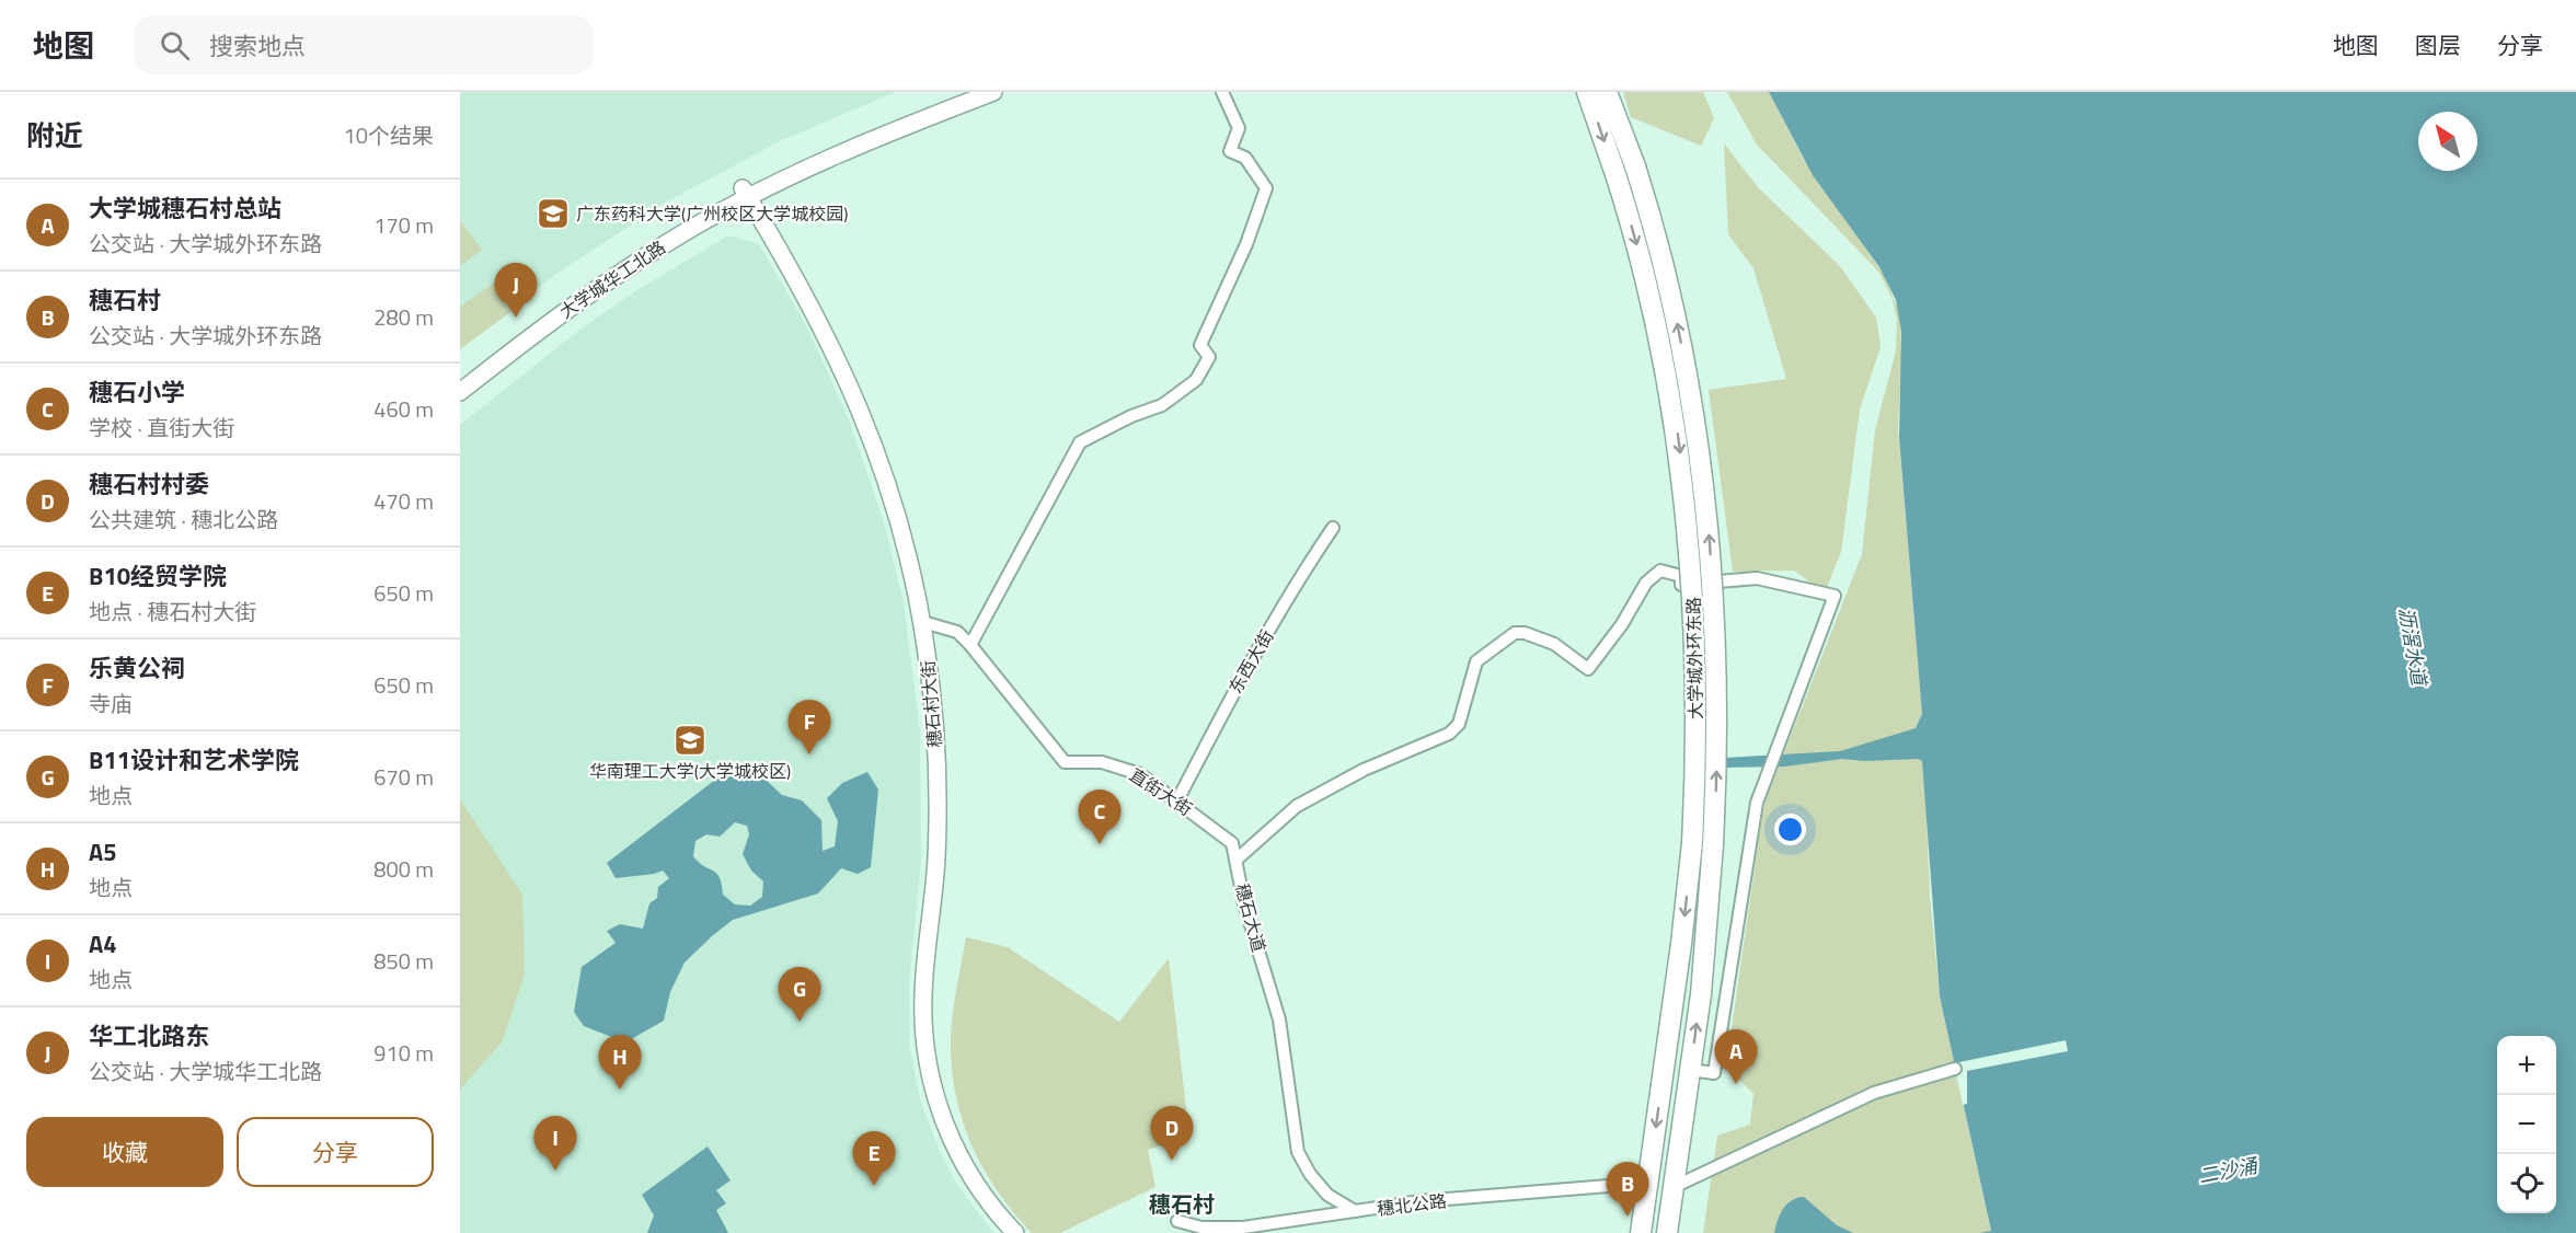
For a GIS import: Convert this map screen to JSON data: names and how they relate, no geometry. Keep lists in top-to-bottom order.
{
  "streets": {
    "main road": ["大学城华工北路", "大学城外环东路", "穗石村大街"],
    "street": [
      "东西大街",
      "直街大街",
      "穗石大道",
      "穗北公路"
    ]
  },
  "crossings": [
    ["大学城华工北路", "穗石村大街"],
    ["大学城外环东路", "穗石大道"],
    ["大学城外环东路", "穗北公路"],
    ["东西大街", "直街大街"],
    ["直街大街", "穗石大道"],
    ["穗石大道", "穗北公路"]
  ],
  "districts": ["穗石村"],
  "water": ["沥滘水道", "二沙涌"],
  "places": {
    "school or university": ["广东药科大学(广州校区大学城校园)", "华南理工大学(大学城校区)"]
  },
  "north": "top left",
  "page": {
    "header": "地图",
    "search": "搜索地点",
    "nav": ["地图", "图层", "分享"],
    "heading": ["附近", "10个结果"],
    "list": [
      {
        "mark": "A",
        "name": "大学城穗石村总站",
        "note": "公交站 · 大学城外环东路",
        "value": "170 m"
      },
      {
        "mark": "B",
        "name": "穗石村",
        "note": "公交站 · 大学城外环东路",
        "value": "280 m"
      },
      {
        "mark": "C",
        "name": "穗石小学",
        "note": "学校 · 直街大街",
        "value": "460 m"
      },
      {
        "mark": "D",
        "name": "穗石村村委",
        "note": "公共建筑 · 穗北公路",
        "value": "470 m"
      },
      {
        "mark": "E",
        "name": "B10经贸学院",
        "note": "地点 · 穗石村大街",
        "value": "650 m"
      },
      {
        "mark": "F",
        "name": "乐黄公祠",
        "note": "寺庙",
        "value": "650 m"
      },
      {
        "mark": "G",
        "name": "B11设计和艺术学院",
        "note": "地点",
        "value": "670 m"
      },
      {
        "mark": "H",
        "name": "A5",
        "note": "地点",
        "value": "800 m"
      },
      {
        "mark": "I",
        "name": "A4",
        "note": "地点",
        "value": "850 m"
      },
      {
        "mark": "J",
        "name": "华工北路东",
        "note": "公交站 · 大学城华工北路",
        "value": "910 m"
      }
    ],
    "pins": [
      "J",
      "F",
      "C",
      "G",
      "A",
      "H",
      "D",
      "I",
      "E",
      "B"
    ],
    "map_buttons": ["+", "−"],
    "buttons": ["收藏", "分享"]
  }
}
